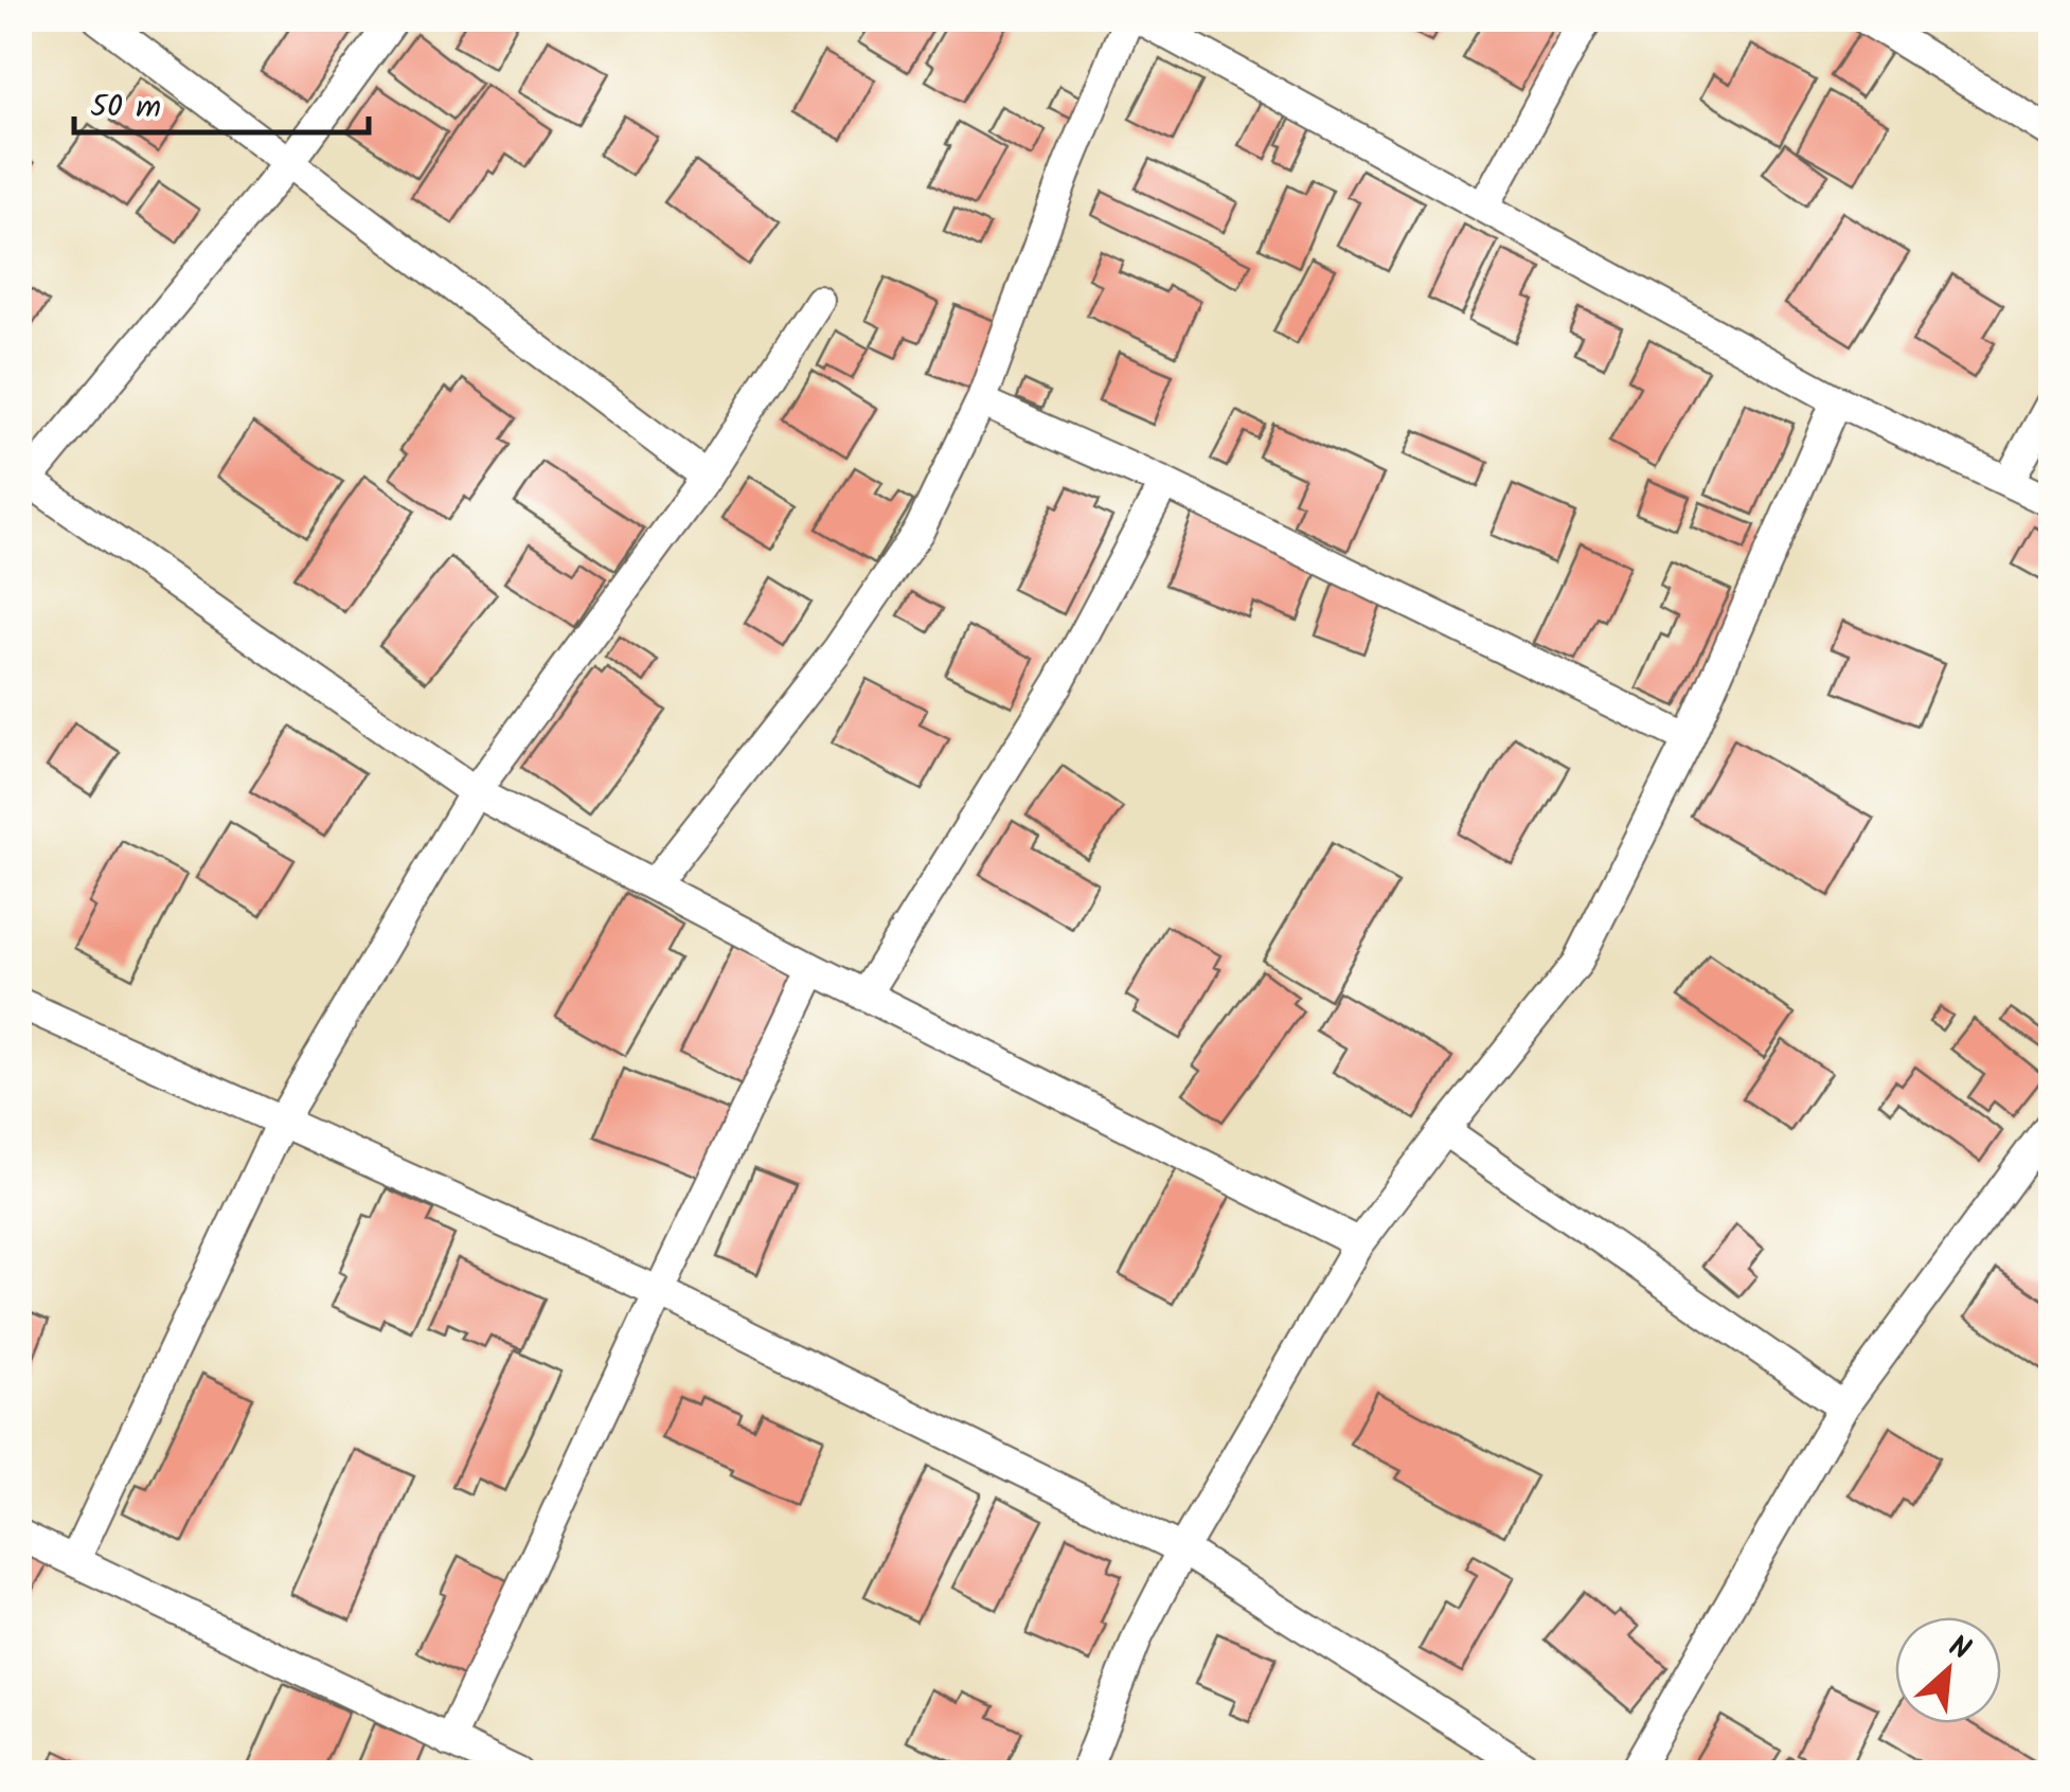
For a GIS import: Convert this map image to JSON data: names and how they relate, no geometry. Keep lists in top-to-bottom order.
{
  "scale_bar": "50 m",
  "north": "top right"
}
